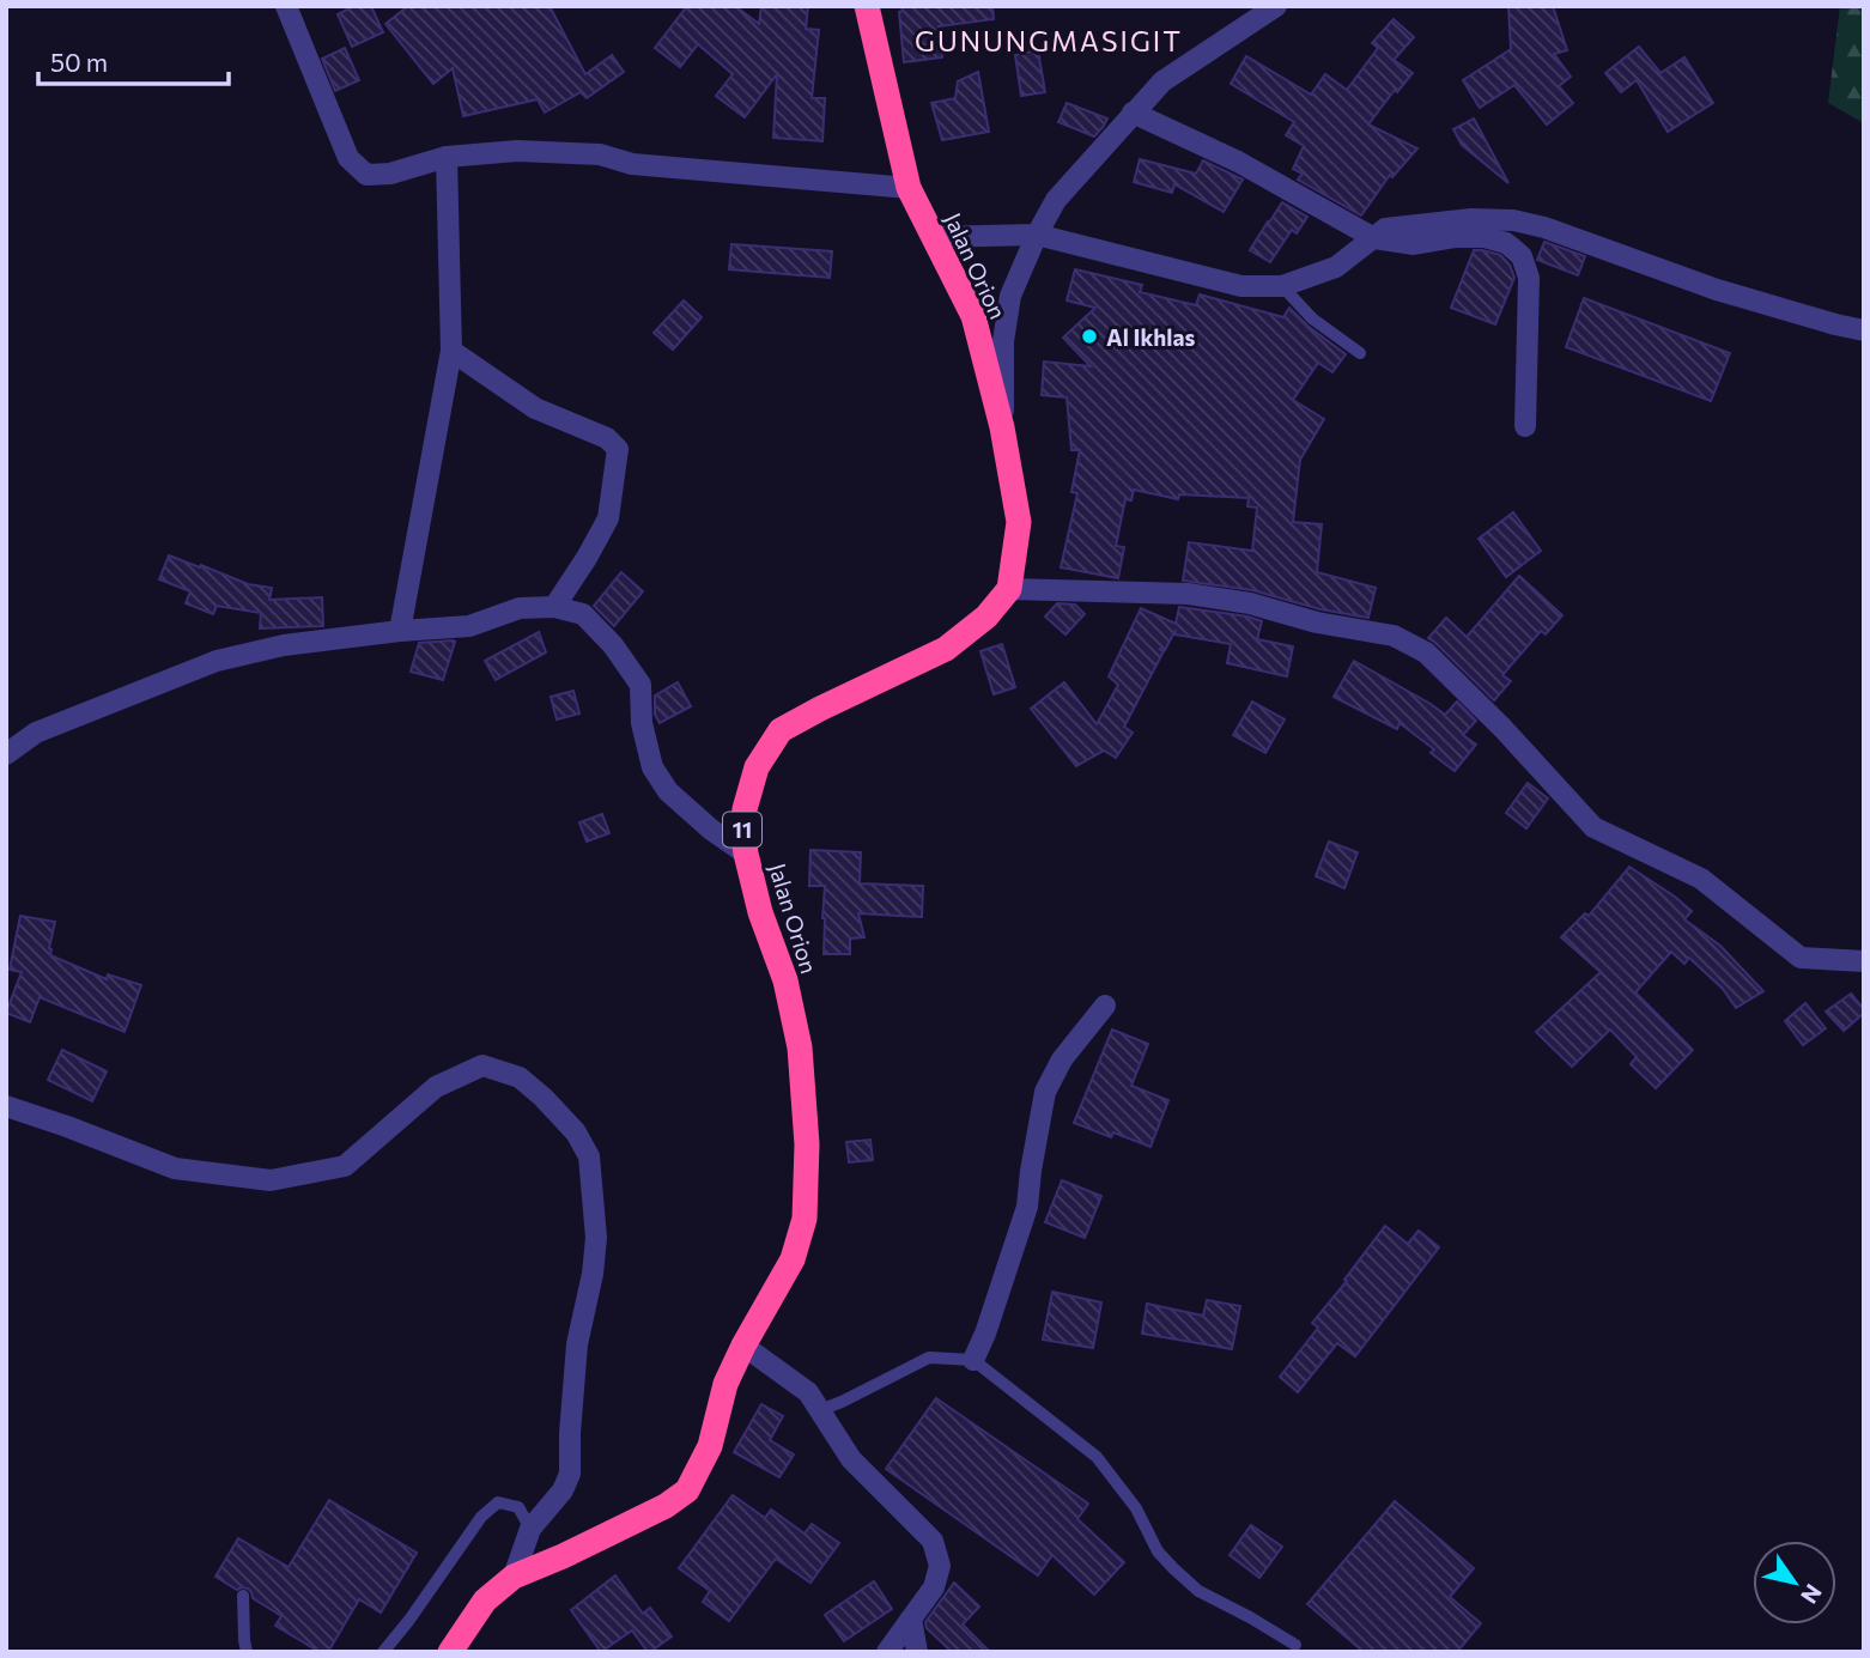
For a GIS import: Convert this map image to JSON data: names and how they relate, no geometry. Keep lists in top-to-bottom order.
{
  "streets": {
    "highway": ["Jalan Orion", "11"]
  },
  "districts": ["GUNUNGMASIGIT"],
  "places": ["Al Ikhlas"],
  "scale_bar": "50 m",
  "north": "bottom right"
}
